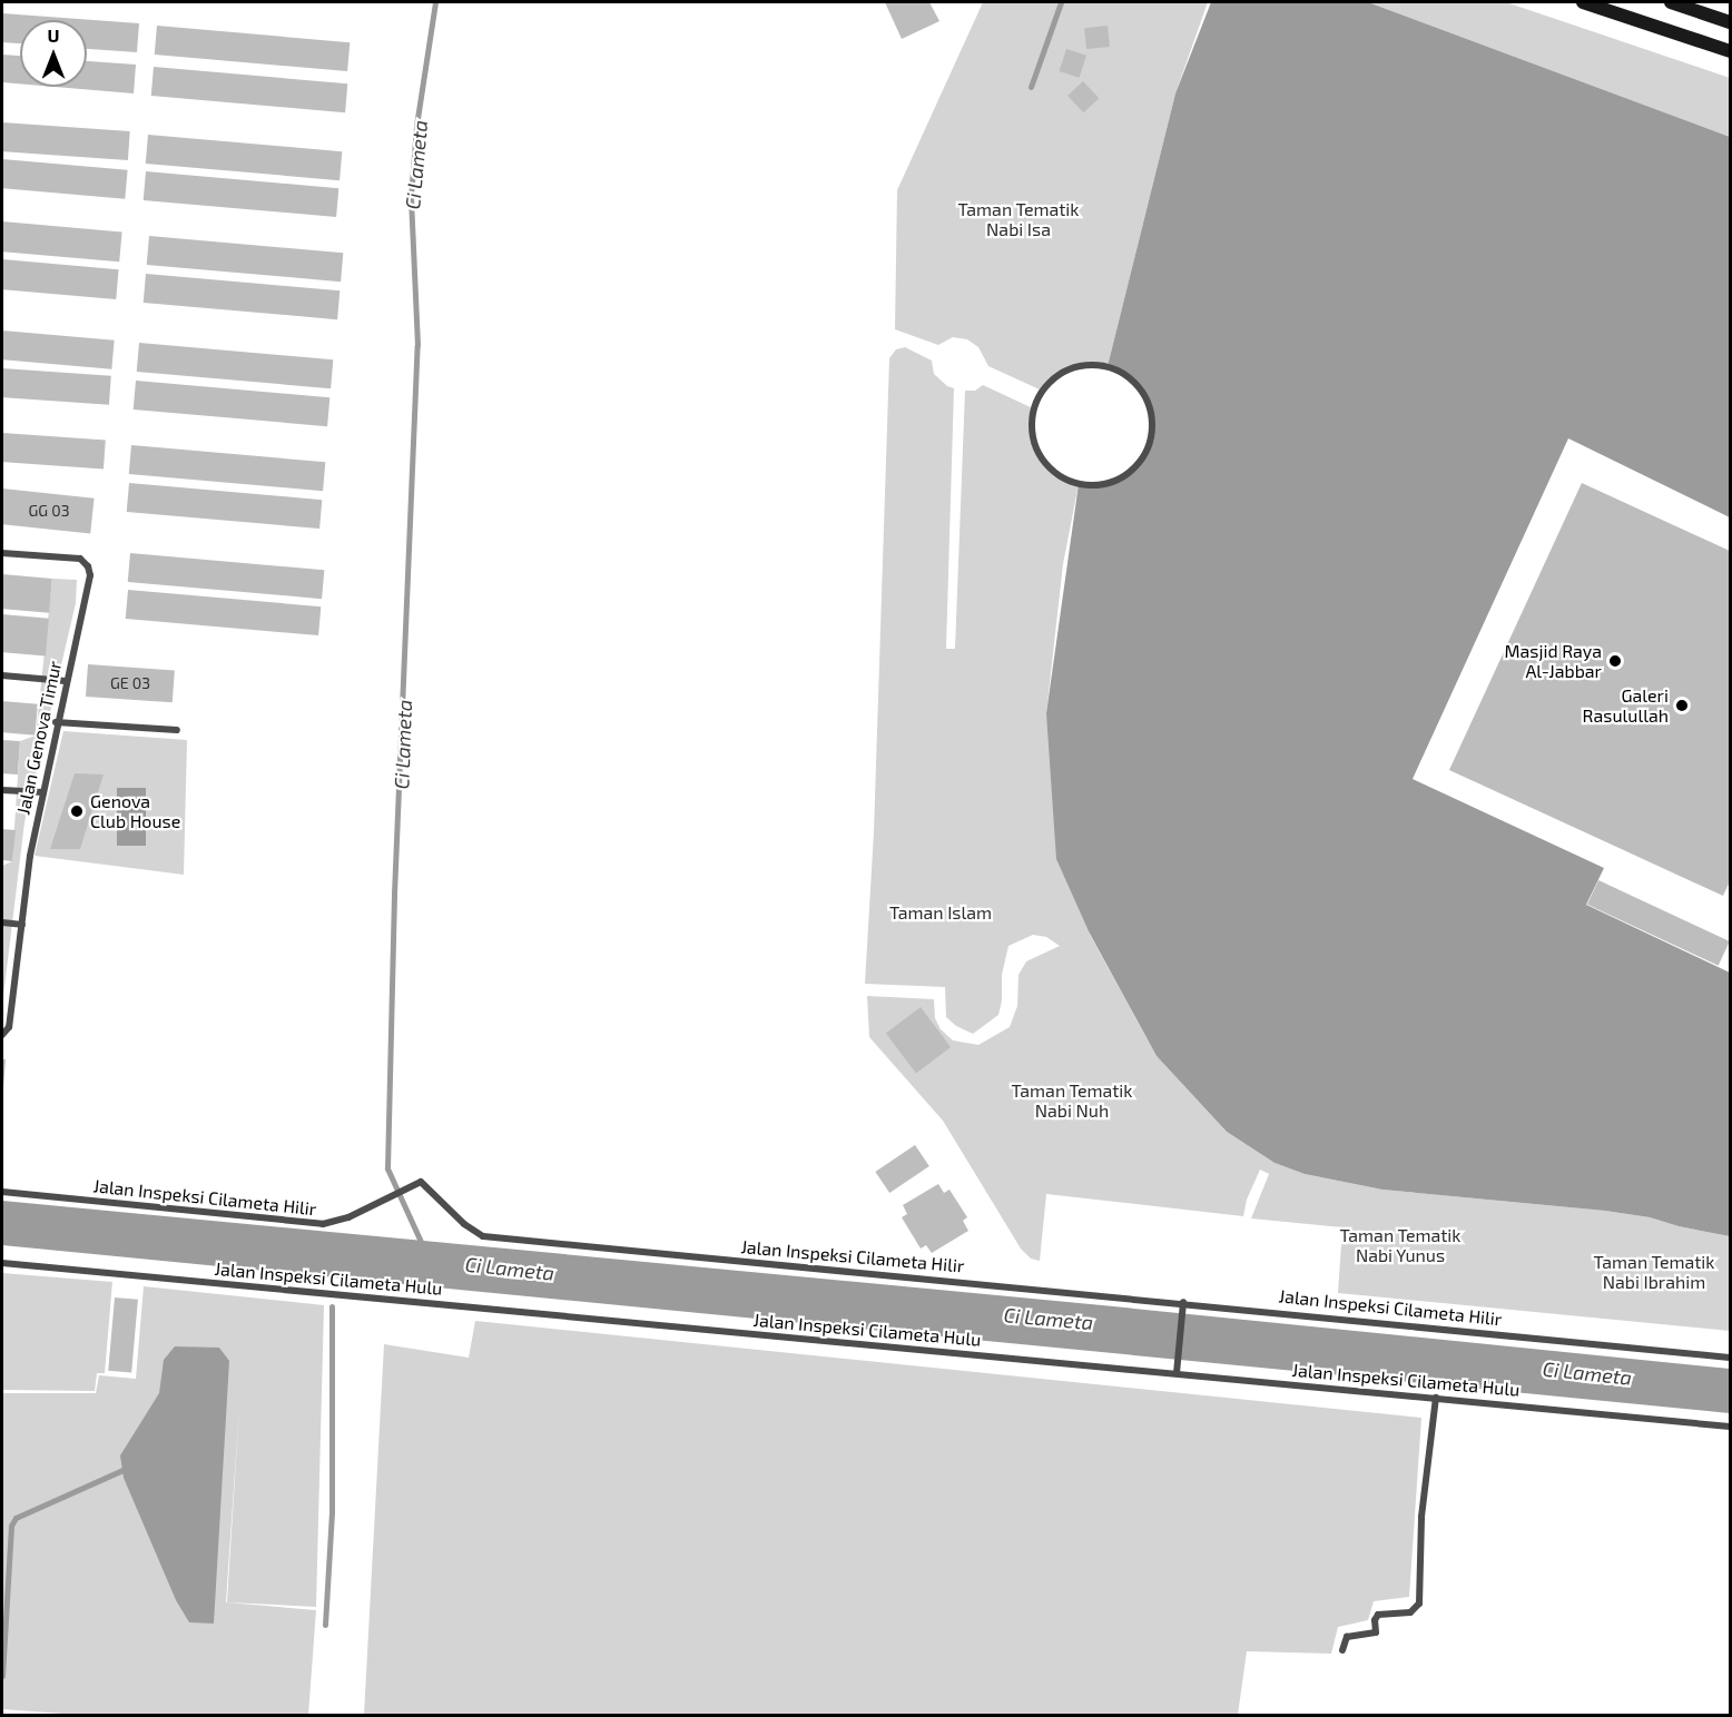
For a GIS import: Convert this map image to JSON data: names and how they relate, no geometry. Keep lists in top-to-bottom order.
{
  "streets": {
    "street": ["Jalan Genova Timur", "Jalan Inspeksi Cilameta Hilir", "Jalan Inspeksi Cilameta Hulu"]
  },
  "water": ["Ci Lameta"],
  "parks": [
    "Taman Tematik Nabi Isa",
    "Taman Islam",
    "Taman Tematik Nabi Nuh",
    "Taman Tematik Nabi Yunus",
    "Taman Tematik Nabi Ibrahim"
  ],
  "places": ["Masjid Raya Al-Jabbar", "Galeri Rasulullah", "Genova Club House"],
  "house_numbers": ["GG 03", "GE 03"],
  "north": "top"
}
